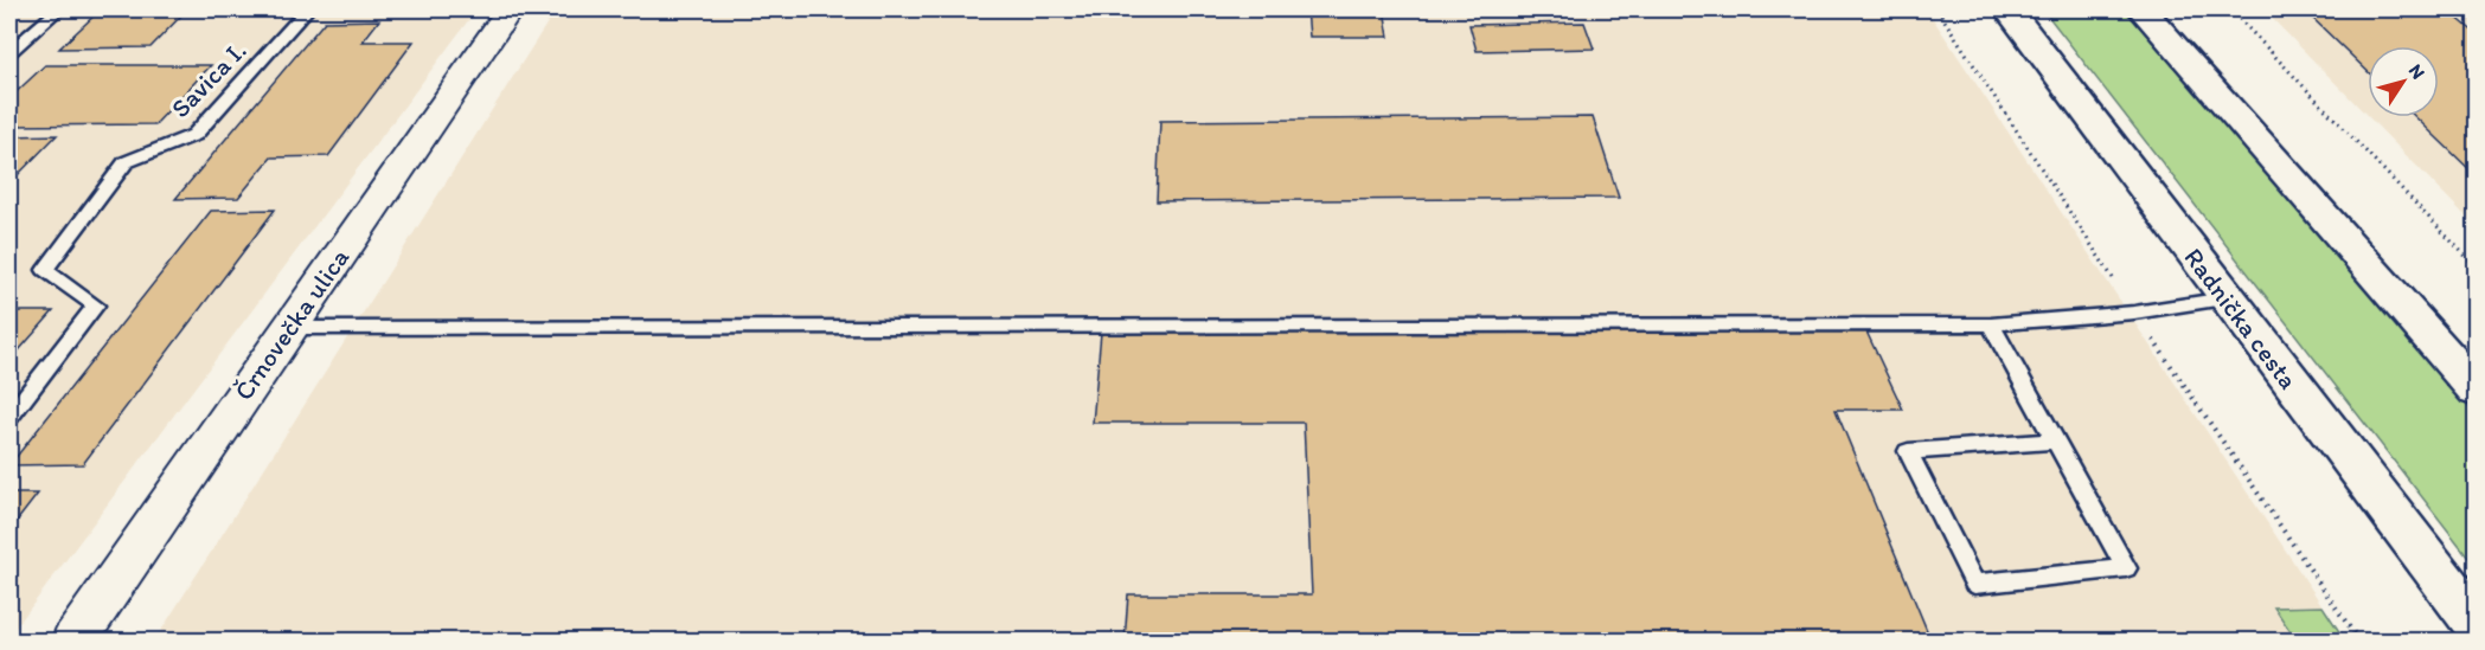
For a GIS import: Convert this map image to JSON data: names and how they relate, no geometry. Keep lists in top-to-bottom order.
{
  "streets": {
    "main road": ["Radnička cesta"],
    "street": ["Črnovečka ulica"],
    "lane": ["Savica I."]
  },
  "north": "top right"
}
